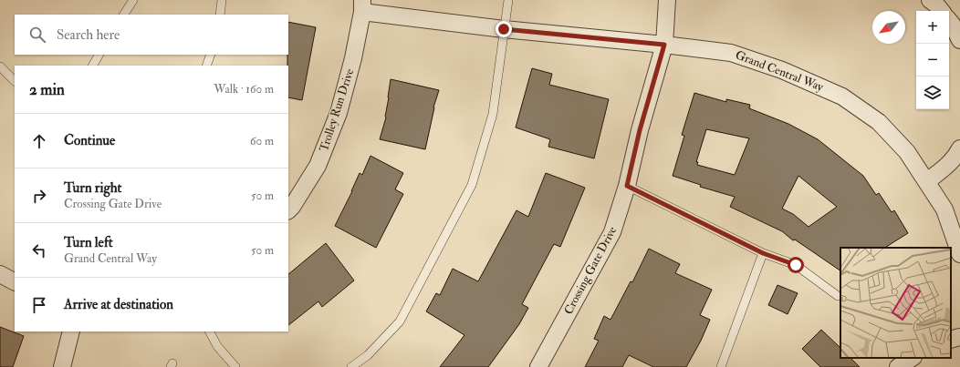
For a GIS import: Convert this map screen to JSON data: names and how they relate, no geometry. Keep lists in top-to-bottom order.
{
  "streets": {
    "street": ["Grand Central Way", "Trolley Run Drive", "Crossing Gate Drive"]
  },
  "crossings": [
    ["Grand Central Way", "Trolley Run Drive"],
    ["Grand Central Way", "Crossing Gate Drive"]
  ],
  "north": "bottom left",
  "page": {
    "map_buttons": ["+", "−"],
    "search": "Search here",
    "heading": ["2 min", "Walk · 160 m"],
    "list": [
      ["Continue", "60 m"],
      ["Turn right", "Crossing Gate Drive", "50 m"],
      ["Turn left", "Grand Central Way", "50 m"],
      "Arrive at destination"
    ]
  }
}
